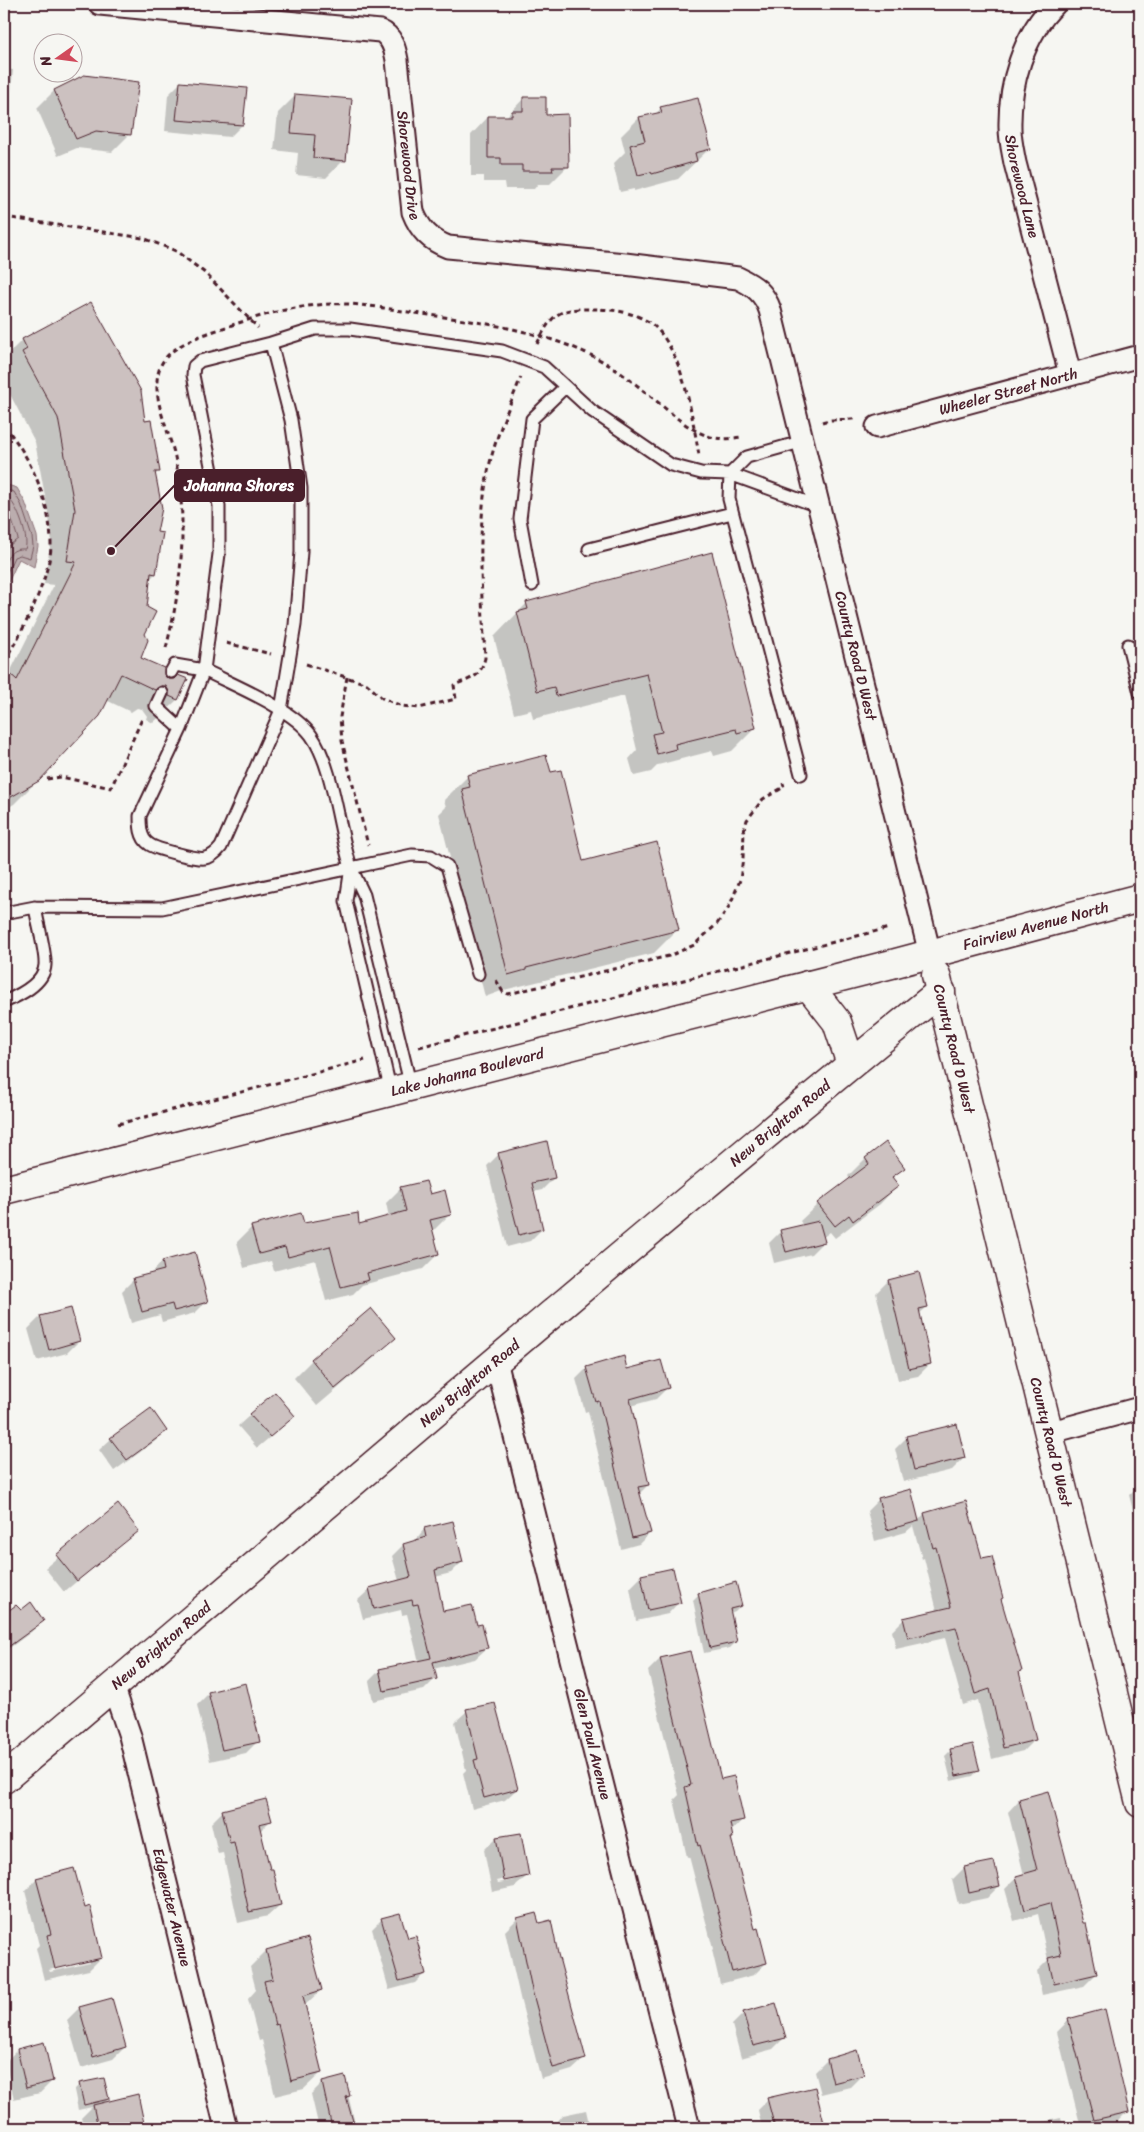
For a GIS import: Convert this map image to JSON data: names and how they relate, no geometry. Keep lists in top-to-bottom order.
{
  "streets": {
    "street": [
      "Shorewood Drive",
      "Shorewood Lane",
      "Wheeler Street North",
      "County Road D West",
      "Fairview Avenue North",
      "Lake Johanna Boulevard",
      "New Brighton Road",
      "Glen Paul Avenue",
      "Edgewater Avenue"
    ]
  },
  "crossings": [
    ["Shorewood Drive", "County Road D West"],
    ["Shorewood Lane", "Wheeler Street North"],
    ["County Road D West", "Fairview Avenue North"],
    ["County Road D West", "Lake Johanna Boulevard"],
    ["County Road D West", "New Brighton Road"],
    ["Fairview Avenue North", "Lake Johanna Boulevard"],
    ["New Brighton Road", "Glen Paul Avenue"],
    ["New Brighton Road", "Edgewater Avenue"]
  ],
  "places": ["Johanna Shores"],
  "north": "left"
}
